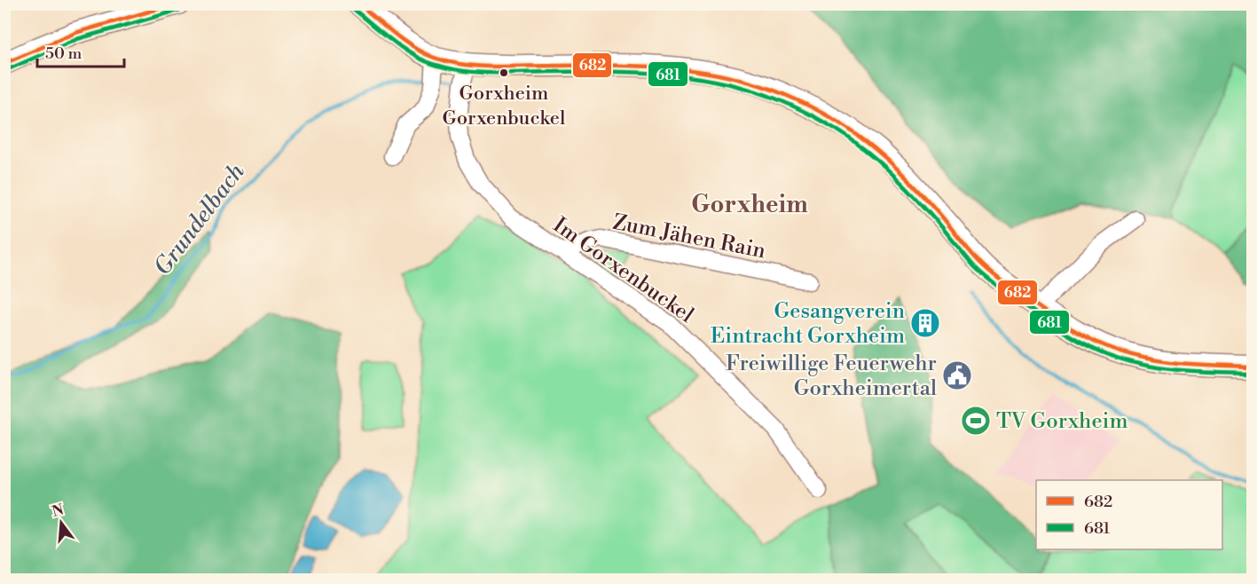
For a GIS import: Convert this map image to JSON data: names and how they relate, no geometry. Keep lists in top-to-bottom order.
{
  "streets": {
    "street": ["Zum Jähen Rain", "Im Gorxenbuckel"]
  },
  "crossings": [
    ["Zum Jähen Rain", "Im Gorxenbuckel"]
  ],
  "districts": ["Gorxheim"],
  "water": ["Grundelbach"],
  "places": {
    "other": ["Gorxheim Gorxenbuckel"],
    "building": ["Gesangverein Eintracht Gorxheim"],
    "public building": ["Freiwillige Feuerwehr Gorxheimertal"],
    "sports": ["TV Gorxheim"]
  },
  "lines": ["transit line 682", "transit line 681"],
  "legend": ["682", "681"],
  "scale_bar": "50 m",
  "north": "top"
}
